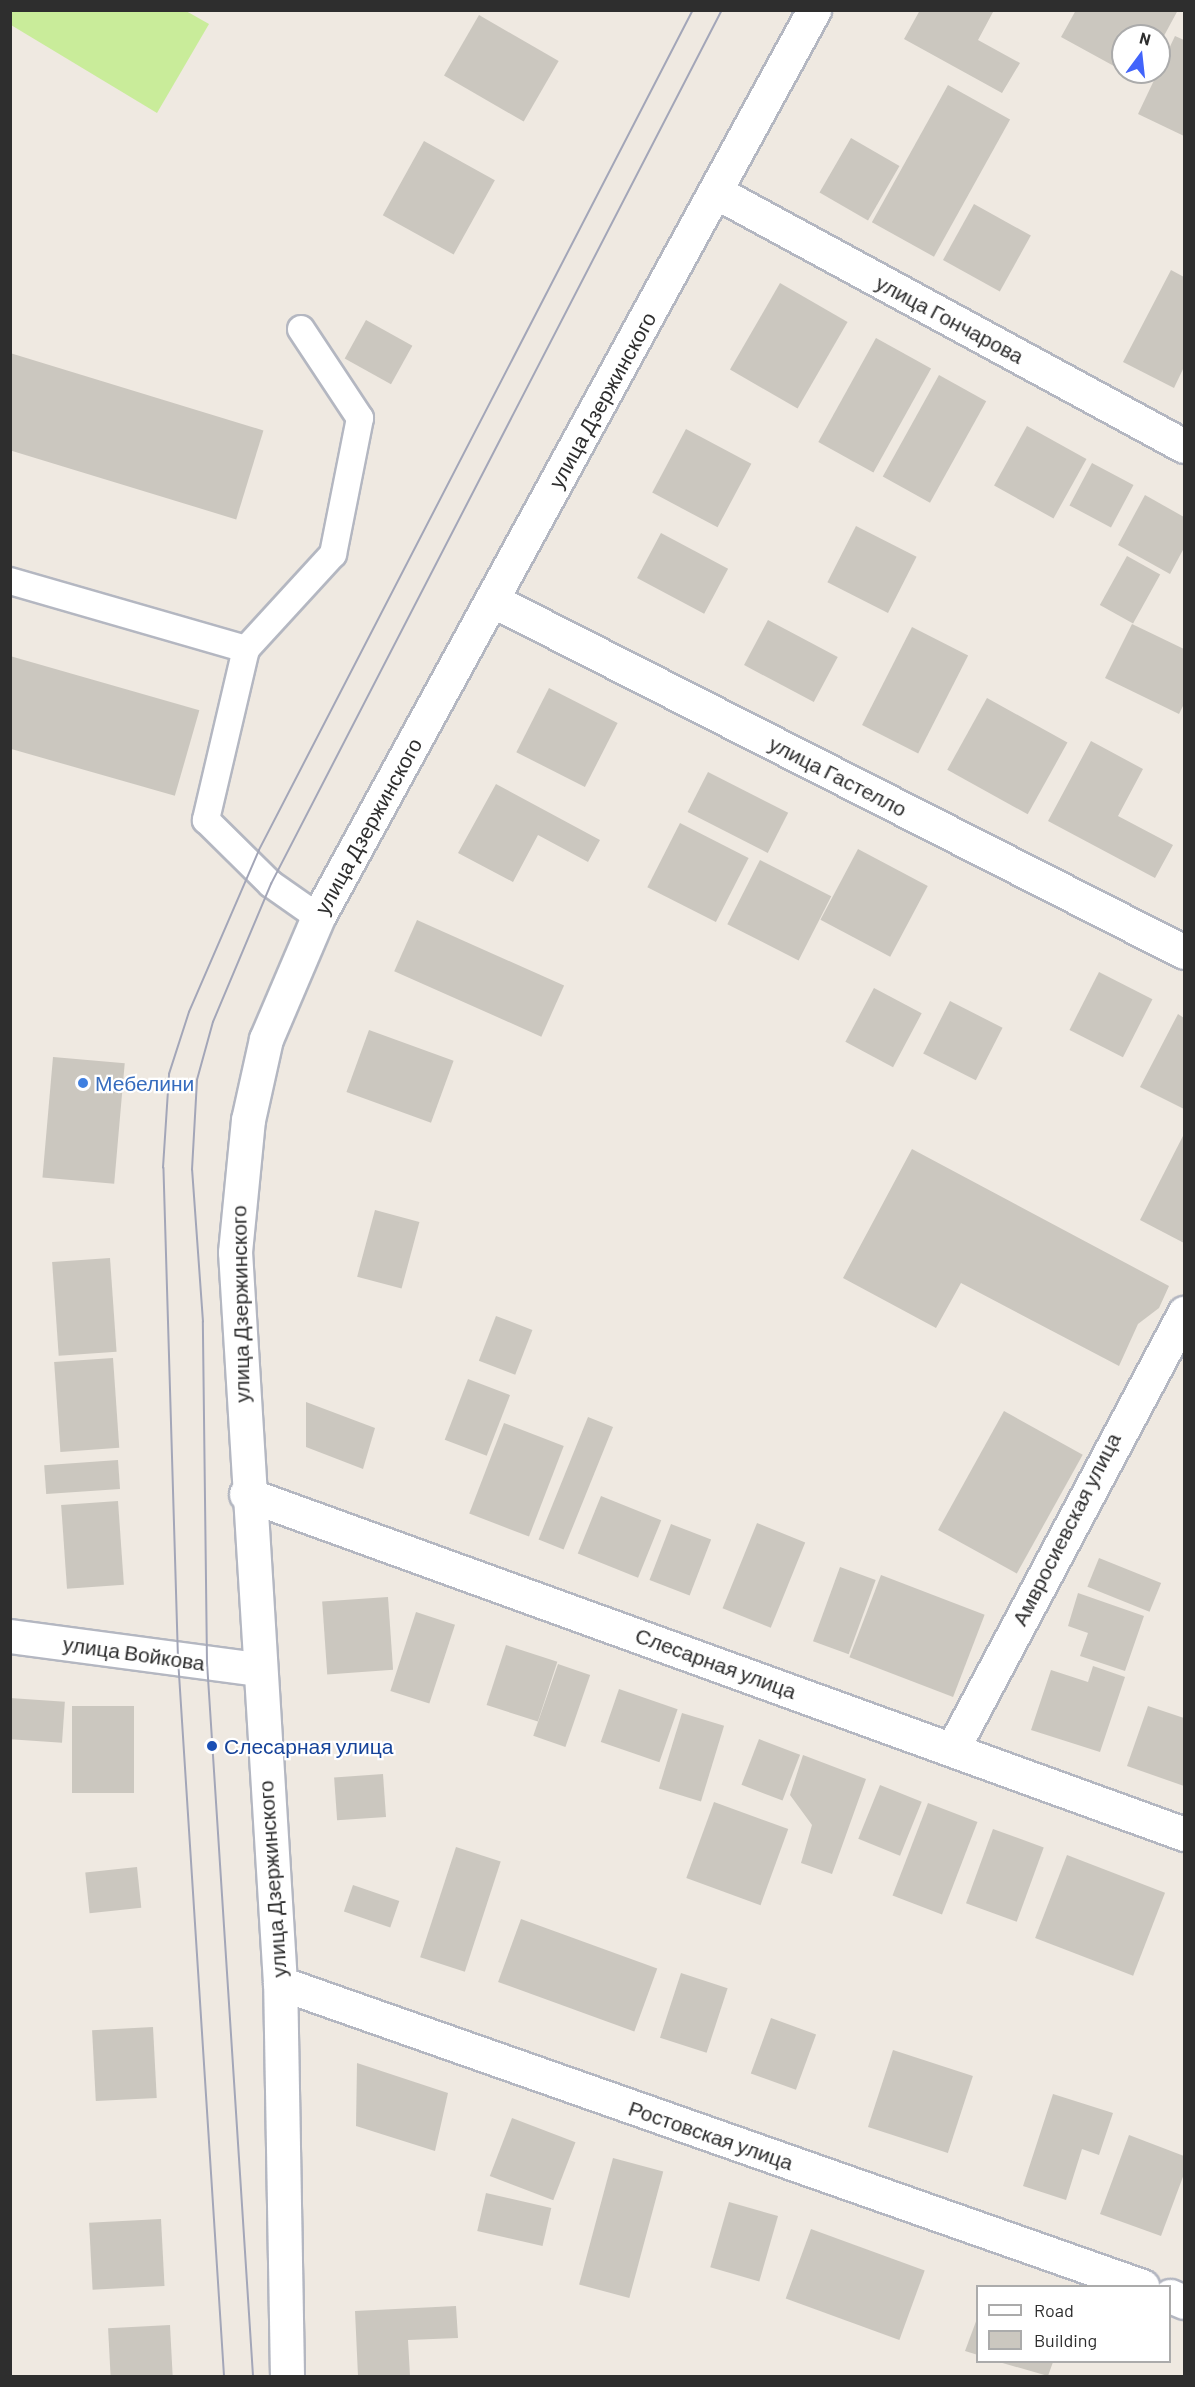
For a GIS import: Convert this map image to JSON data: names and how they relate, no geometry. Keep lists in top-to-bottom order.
{
  "streets": {
    "street": [
      "улица Гончарова",
      "улица Дзержинского",
      "улица Гастелло",
      "Амвросиевская улица",
      "улица Войкова",
      "Слесарная улица",
      "Ростовская улица"
    ]
  },
  "crossings": [
    ["улица Гончарова", "улица Дзержинского"],
    ["улица Дзержинского", "улица Гастелло"],
    ["улица Дзержинского", "улица Войкова"],
    ["улица Дзержинского", "Слесарная улица"],
    ["улица Дзержинского", "Ростовская улица"],
    ["Амвросиевская улица", "Слесарная улица"]
  ],
  "places": ["Мебелини", "Слесарная улица"],
  "legend": ["Road", "Building"],
  "north": "top"
}
